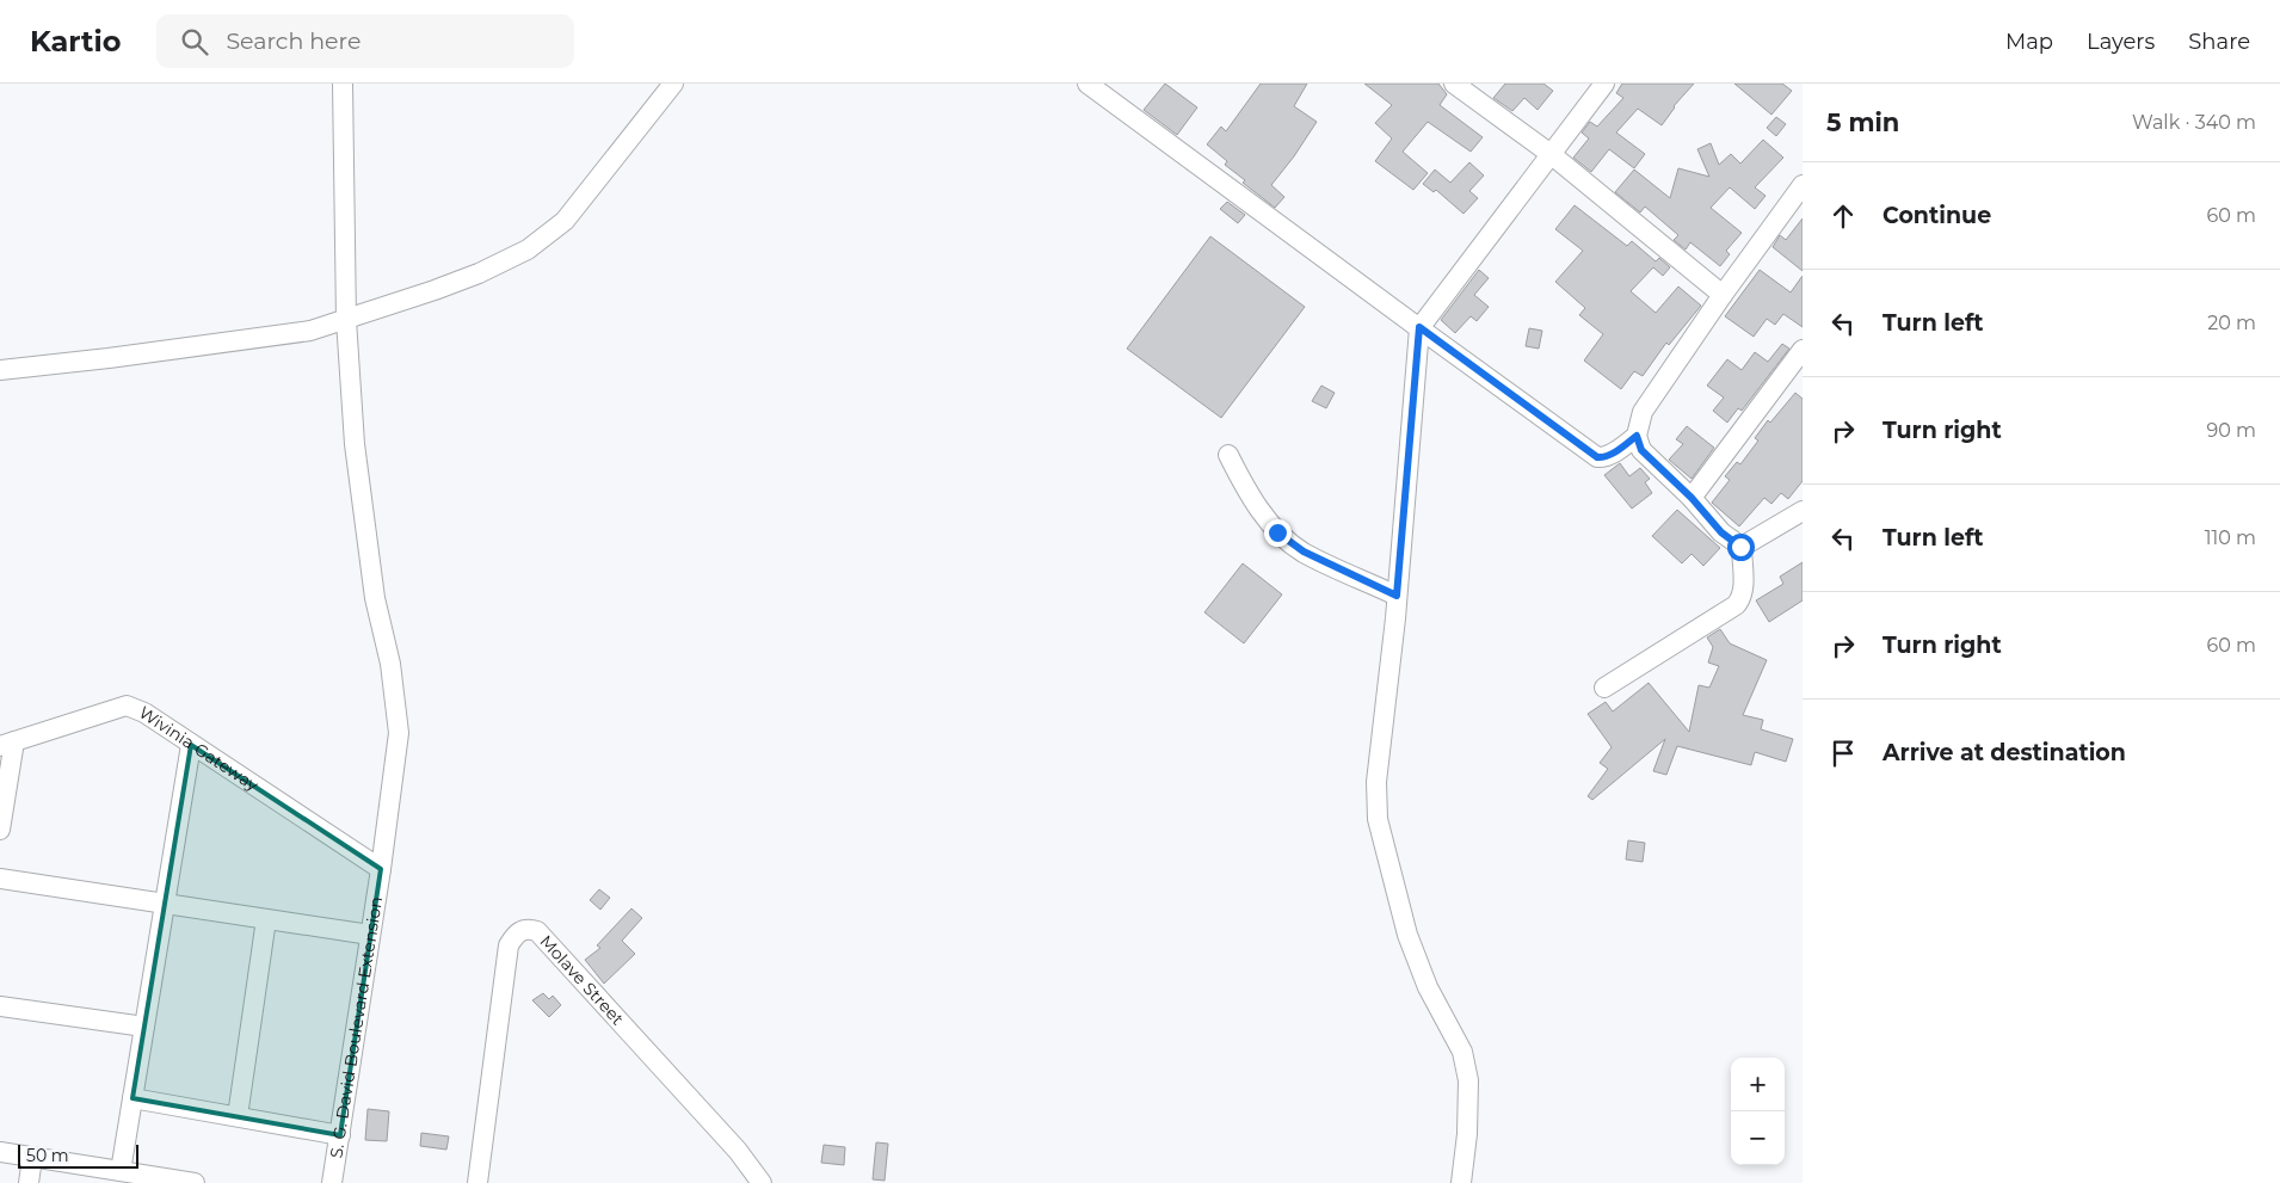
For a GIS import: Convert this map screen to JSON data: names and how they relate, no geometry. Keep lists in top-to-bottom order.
{
  "streets": {
    "street": ["Wivinia Gateway", "Molave Street", "S. G. David Boulevard Extension"]
  },
  "crossings": [
    ["Wivinia Gateway", "S. G. David Boulevard Extension"]
  ],
  "scale_bar": "50 m",
  "page": {
    "header": "Kartio",
    "search": "Search here",
    "nav": ["Map", "Layers", "Share"],
    "heading": ["5 min", "Walk · 340 m"],
    "list": [
      ["Continue", "60 m"],
      ["Turn left", "20 m"],
      ["Turn right", "90 m"],
      ["Turn left", "110 m"],
      ["Turn right", "60 m"],
      "Arrive at destination"
    ],
    "map_buttons": ["+", "−"],
    "scale": "50 m"
  }
}
